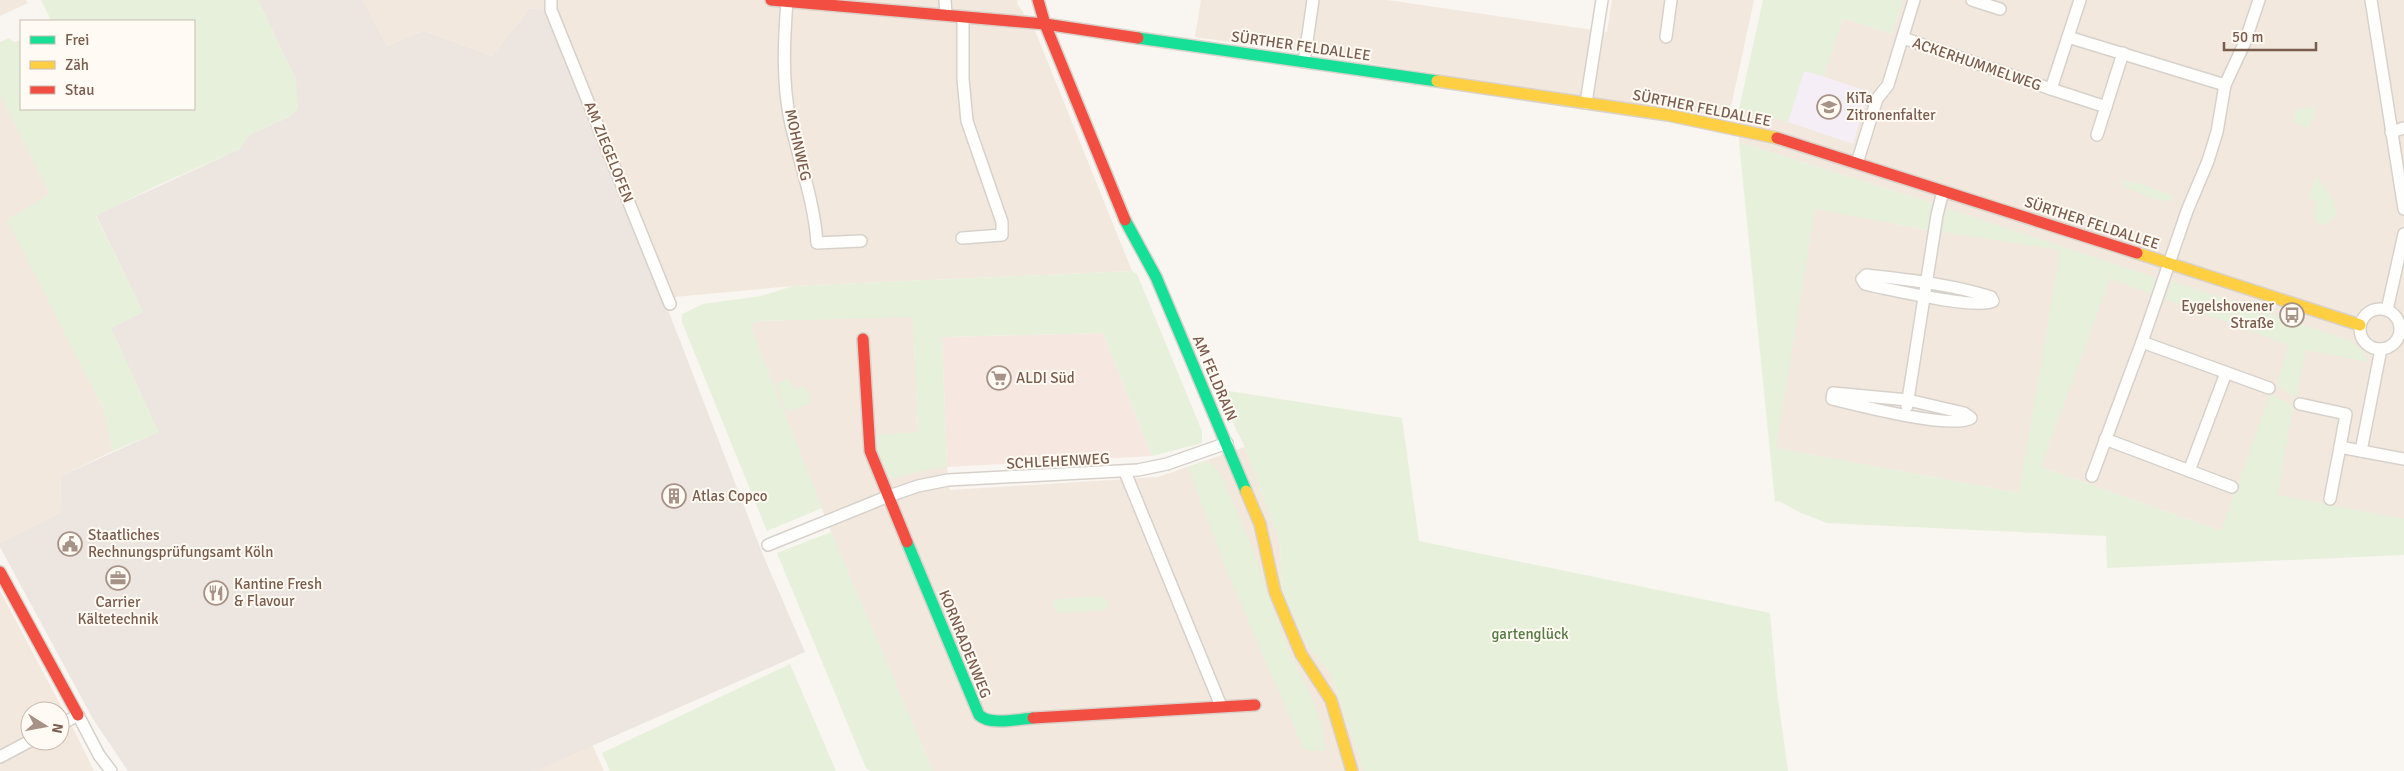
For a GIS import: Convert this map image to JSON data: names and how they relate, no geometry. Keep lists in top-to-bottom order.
{
  "streets": {
    "street": [
      "SÜRTHER FELDALLEE",
      "ACKERHUMMELWEG",
      "MOHNWEG",
      "AM ZIEGELOFEN",
      "AM FELDRAIN",
      "SCHLEHENWEG",
      "KORNRADENWEG"
    ]
  },
  "crossings": [
    ["SÜRTHER FELDALLEE", "MOHNWEG"],
    ["SÜRTHER FELDALLEE", "AM FELDRAIN"],
    ["AM FELDRAIN", "SCHLEHENWEG"],
    ["SCHLEHENWEG", "KORNRADENWEG"]
  ],
  "parks": ["gartenglück"],
  "places": {
    "school or university": ["KiTa Zitronenfalter"],
    "bus stop": ["Eygelshovener Straße"],
    "supermarket": ["ALDI Süd"],
    "building": ["Atlas Copco"],
    "public building": ["Staatliches Rechnungsprüfungsamt Köln"],
    "office": ["Carrier Kältetechnik"],
    "restaurant": ["Kantine Fresh & Flavour"]
  },
  "legend": ["Frei", "Zäh", "Stau"],
  "scale_bar": "50 m",
  "north": "right"
}
